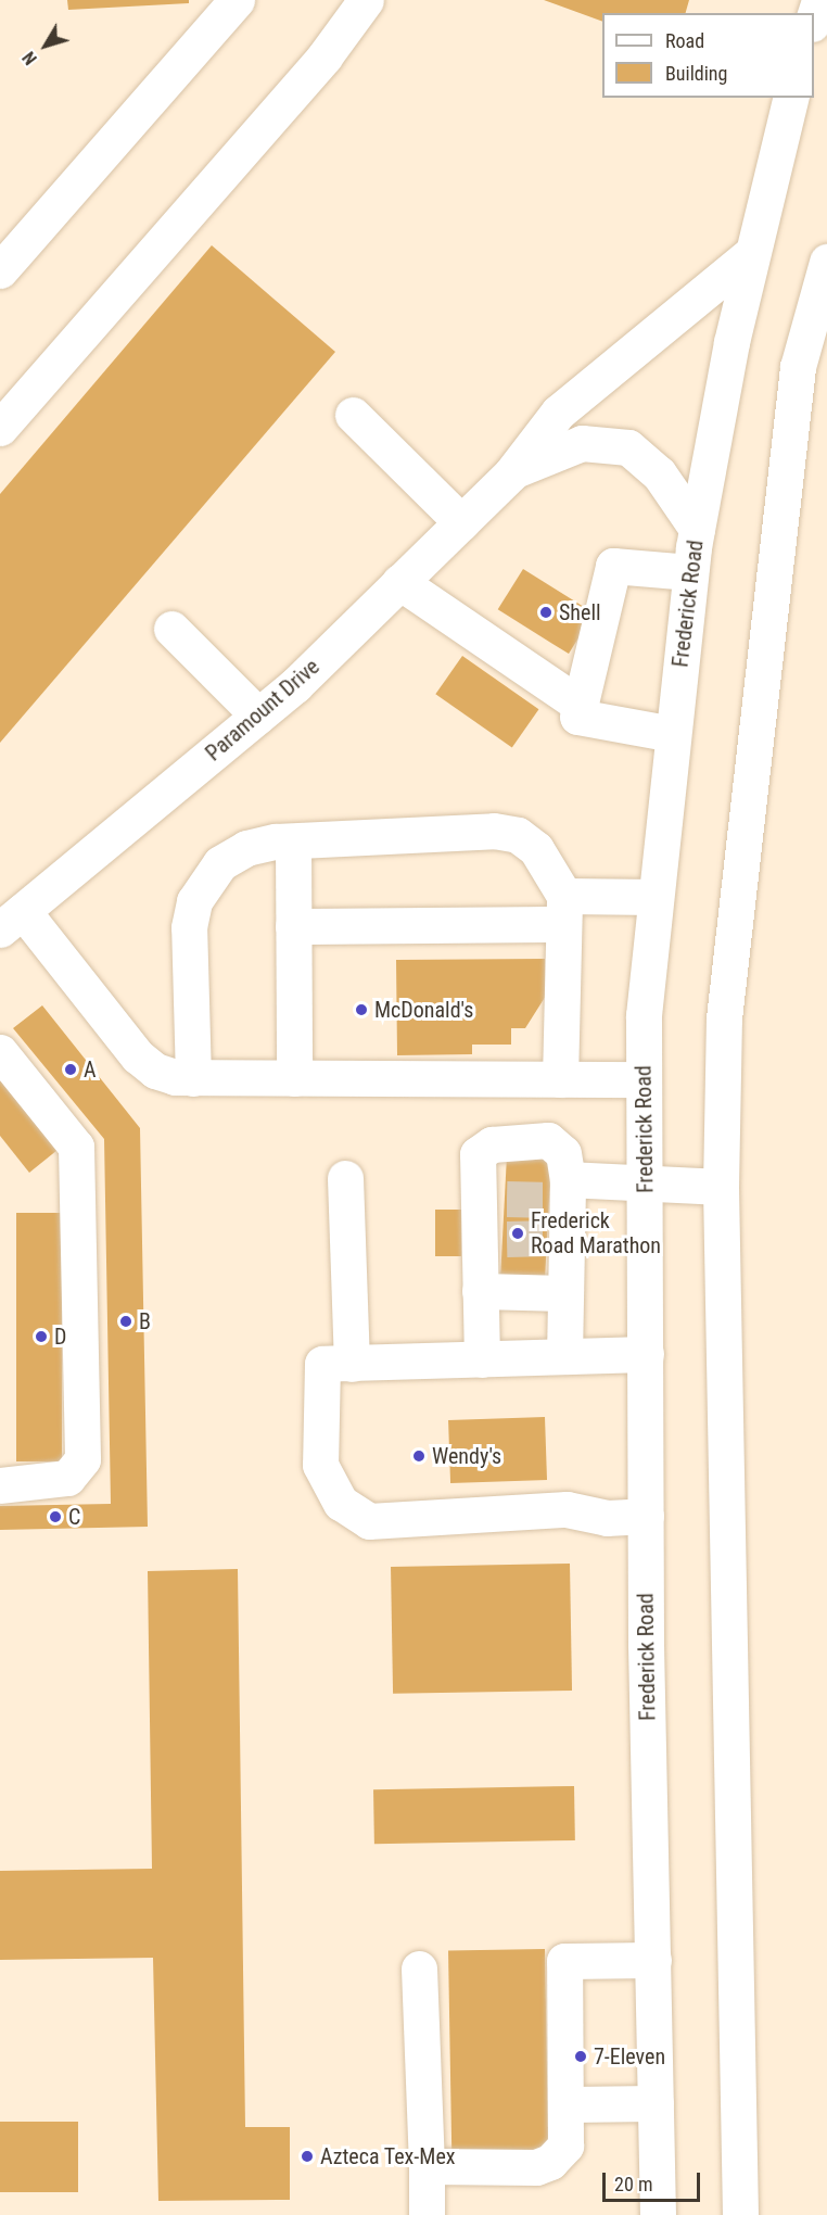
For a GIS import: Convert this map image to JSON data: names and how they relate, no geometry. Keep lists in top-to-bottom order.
{
  "streets": {
    "main road": ["Frederick Road", "Paramount Drive"]
  },
  "places": [
    "Shell",
    "McDonald's",
    "A",
    "Frederick Road Marathon",
    "B",
    "D",
    "Wendy's",
    "C",
    "7-Eleven",
    "Azteca Tex-Mex"
  ],
  "legend": ["Road", "Building"],
  "scale_bar": "20 m",
  "north": "bottom left"
}
